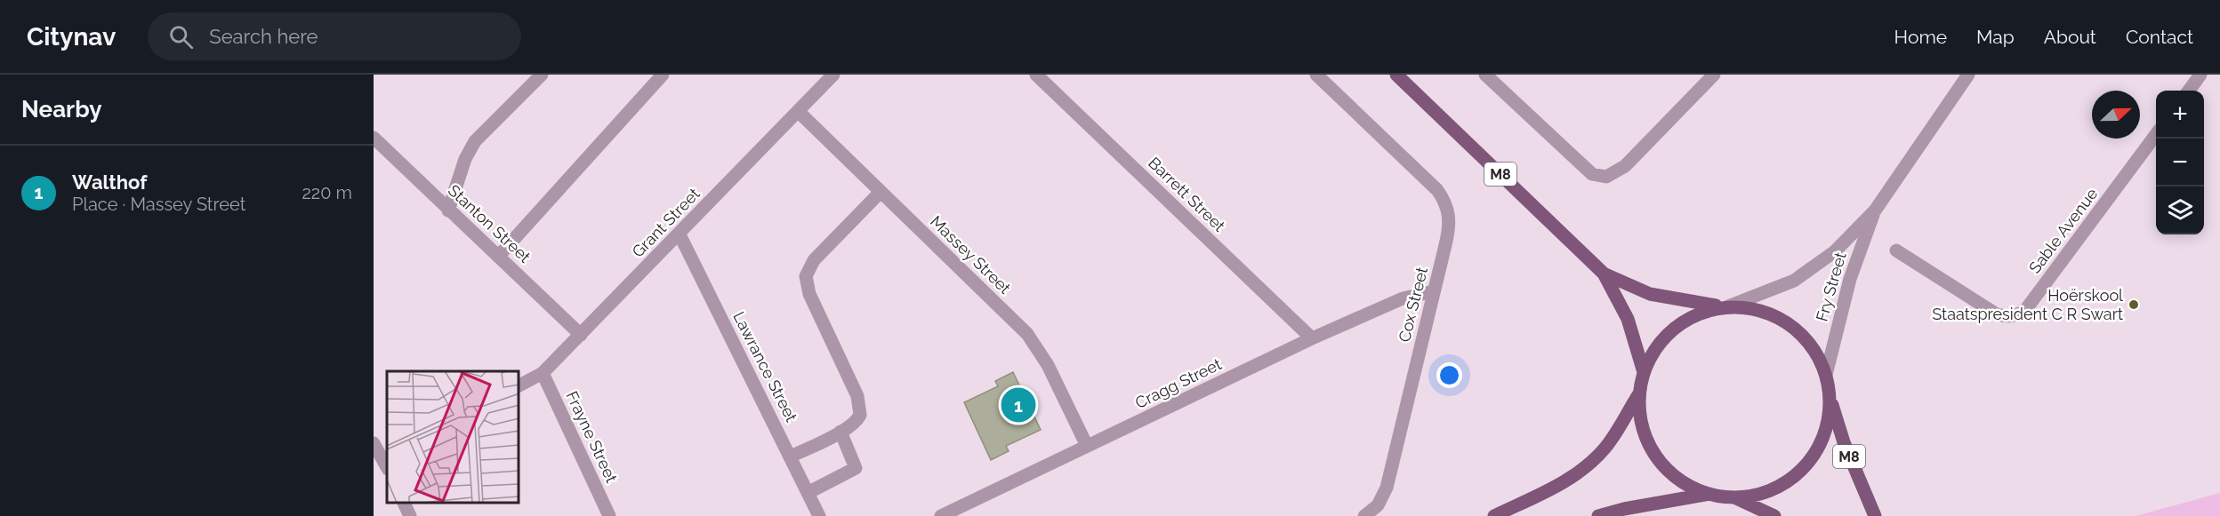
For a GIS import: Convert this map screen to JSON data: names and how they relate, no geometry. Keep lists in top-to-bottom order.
{
  "streets": {
    "main road": ["M8"],
    "street": [
      "Barrett Street",
      "Grant Street",
      "Stanton Street",
      "Sable Avenue",
      "Massey Street",
      "Fry Street",
      "Cox Street",
      "Lawrance Street",
      "Cragg Street",
      "Frayne Street"
    ]
  },
  "crossings": [
    ["M8", "Fry Street"],
    ["Barrett Street", "Cragg Street"],
    ["Grant Street", "Stanton Street"],
    ["Grant Street", "Massey Street"],
    ["Grant Street", "Lawrance Street"],
    ["Grant Street", "Frayne Street"],
    ["Massey Street", "Cragg Street"],
    ["Cox Street", "Cragg Street"]
  ],
  "places": ["Hoërskool Staatspresident C R Swart"],
  "north": "right",
  "page": {
    "header": "Citynav",
    "search": "Search here",
    "nav": [
      "Home",
      "Map",
      "About",
      "Contact"
    ],
    "heading": "Nearby",
    "map_buttons": ["+", "−"],
    "list": [
      {
        "mark": "1",
        "name": "Walthof",
        "note": "Place · Massey Street",
        "value": "220 m"
      }
    ],
    "pins": "1"
  }
}
